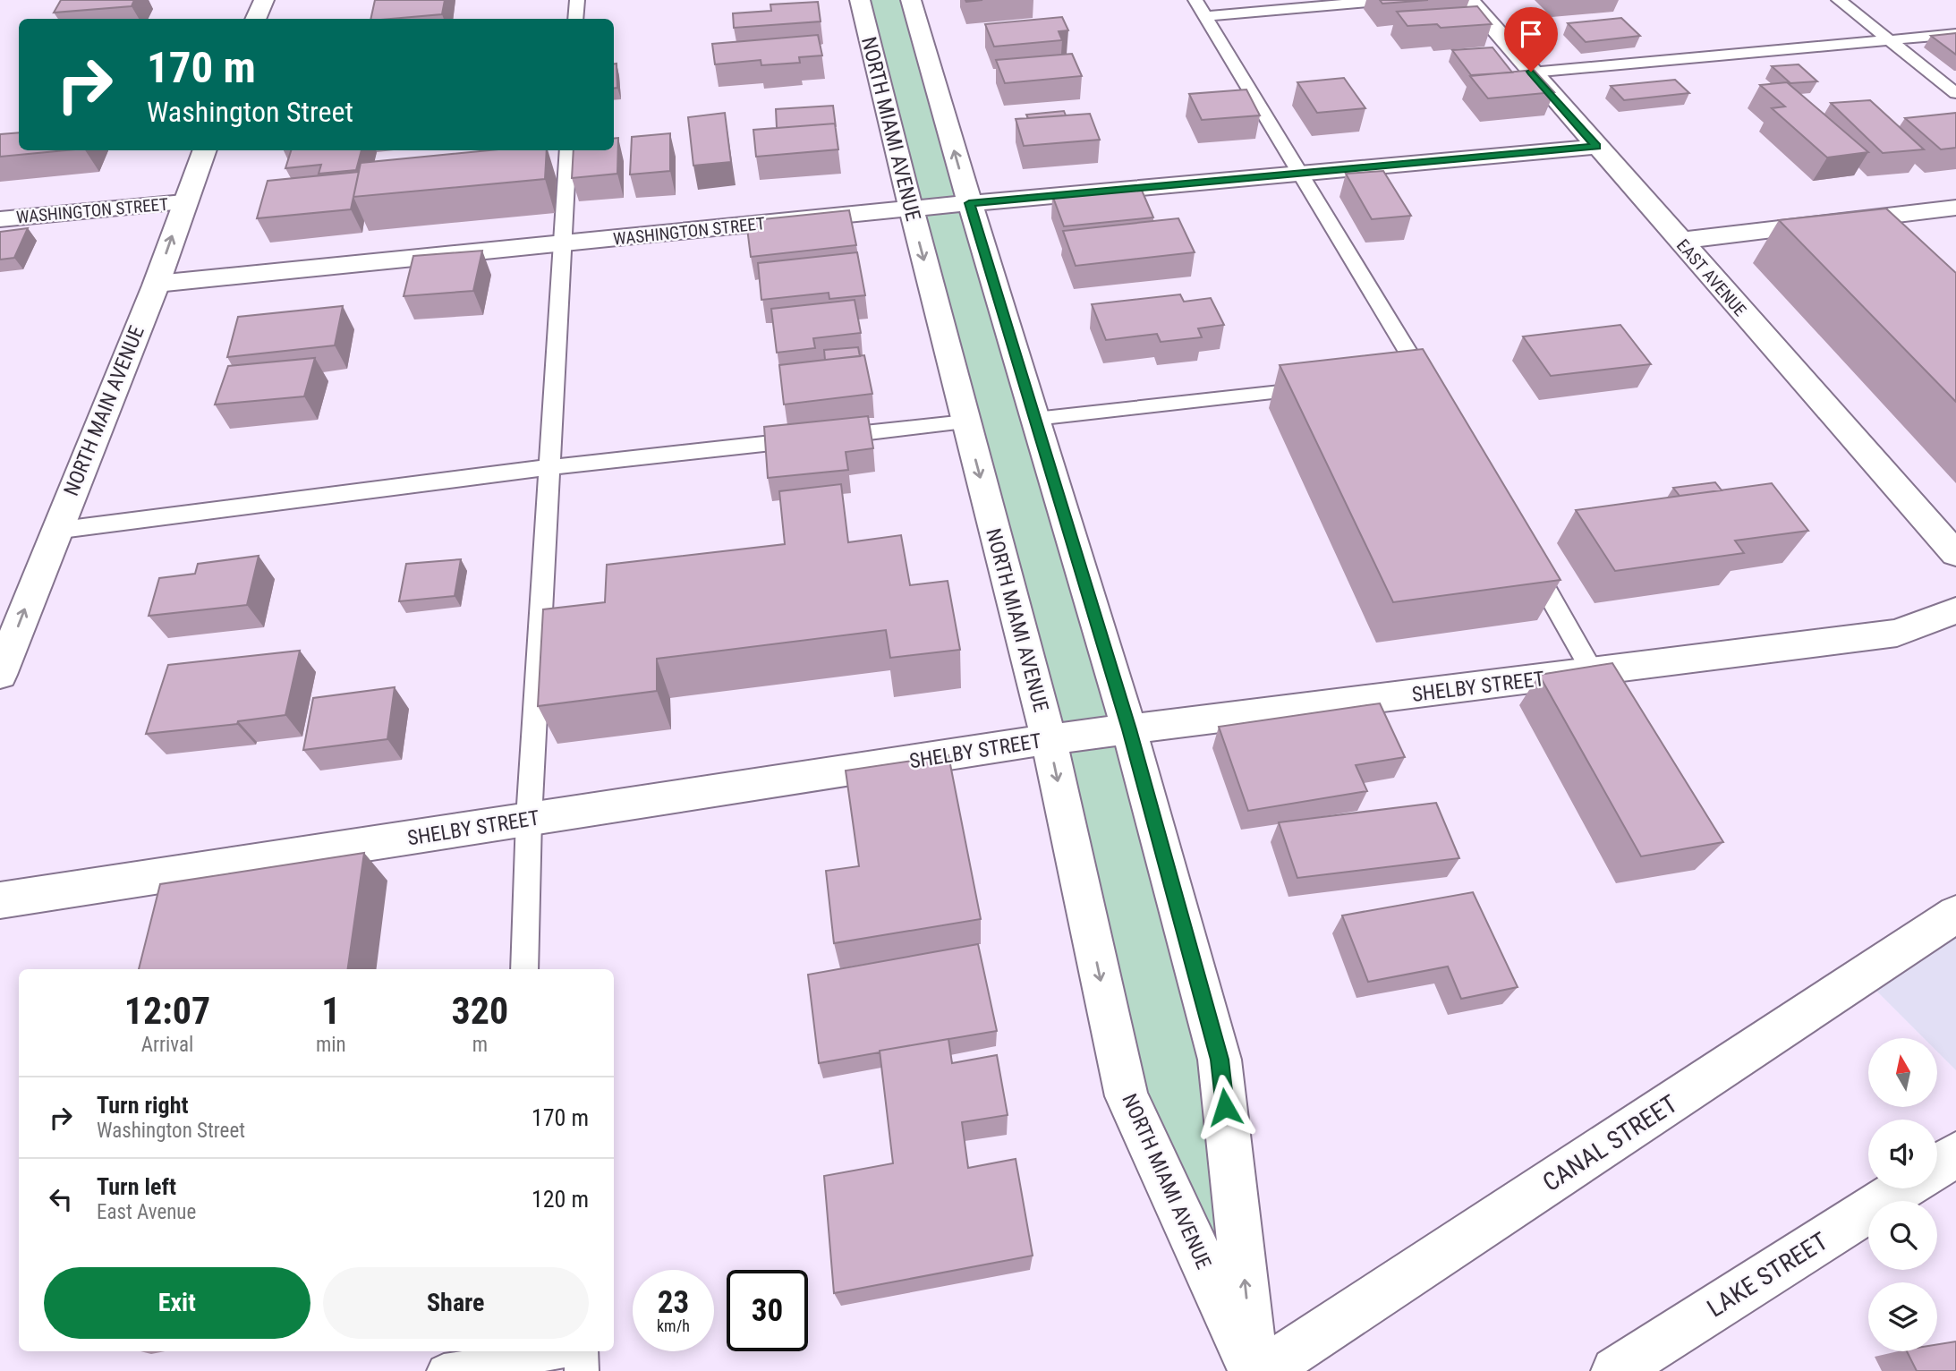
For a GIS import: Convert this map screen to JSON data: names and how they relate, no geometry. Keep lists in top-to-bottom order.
{
  "streets": {
    "street": [
      "NORTH MIAMI AVENUE",
      "WASHINGTON STREET",
      "EAST AVENUE",
      "NORTH MAIN AVENUE",
      "SHELBY STREET",
      "CANAL STREET",
      "LAKE STREET"
    ]
  },
  "crossings": [
    ["NORTH MIAMI AVENUE", "WASHINGTON STREET"],
    ["NORTH MIAMI AVENUE", "SHELBY STREET"],
    ["WASHINGTON STREET", "EAST AVENUE"],
    ["WASHINGTON STREET", "NORTH MAIN AVENUE"]
  ],
  "one_way": ["NORTH MAIN AVENUE"],
  "north": "top",
  "page": {
    "turn": ["170 m", "Washington Street"],
    "eta": [
      "12:07",
      "Arrival",
      "1",
      "min",
      "320",
      "m"
    ],
    "list": [
      {
        "name": "Turn right",
        "note": "Washington Street",
        "value": "170 m"
      },
      {
        "name": "Turn left",
        "note": "East Avenue",
        "value": "120 m"
      }
    ],
    "buttons": ["Exit", "Share"],
    "speed": "23 km/h",
    "limit": "30"
  }
}
